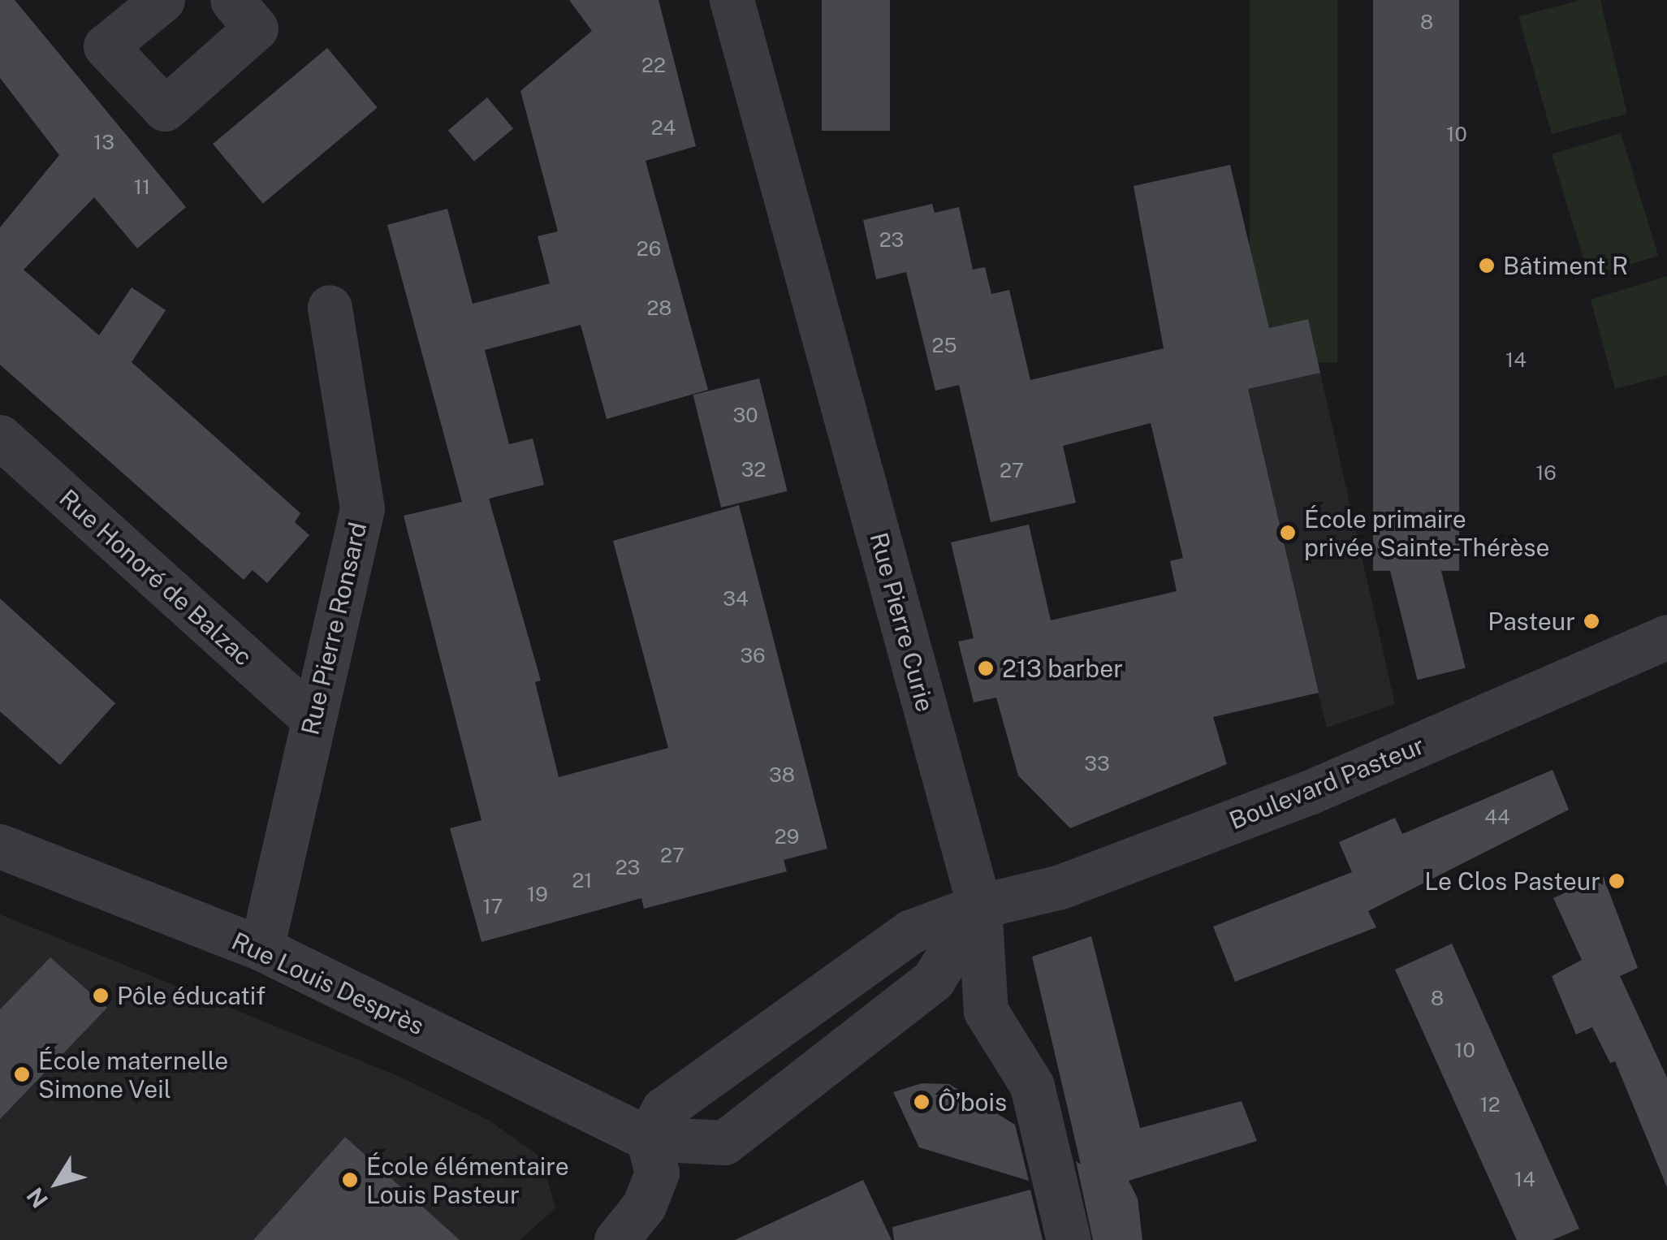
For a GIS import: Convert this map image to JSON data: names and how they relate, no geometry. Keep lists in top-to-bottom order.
{
  "streets": {
    "street": [
      "Rue Honoré de Balzac",
      "Rue Pierre Curie",
      "Rue Pierre Ronsard",
      "Boulevard Pasteur",
      "Rue Louis Desprès"
    ]
  },
  "crossings": [
    ["Rue Honoré de Balzac", "Rue Pierre Ronsard"],
    ["Rue Pierre Curie", "Boulevard Pasteur"],
    ["Rue Pierre Ronsard", "Rue Louis Desprès"],
    ["Boulevard Pasteur", "Rue Louis Desprès"]
  ],
  "places": [
    "Bâtiment R",
    "École primaire privée Sainte-Thérèse",
    "Pasteur",
    "213 barber",
    "Le Clos Pasteur",
    "Pôle éducatif",
    "École maternelle Simone Veil",
    "Ô’bois",
    "École élémentaire Louis Pasteur"
  ],
  "house_numbers": [
    "8",
    "22",
    "24",
    "10",
    "13",
    "11",
    "23",
    "26",
    "28",
    "25",
    "14",
    "30",
    "32",
    "27",
    "16",
    "34",
    "36",
    "33",
    "38",
    "44",
    "29",
    "27",
    "23",
    "21",
    "19",
    "17",
    "8",
    "10",
    "12",
    "14"
  ],
  "north": "bottom left"
}
